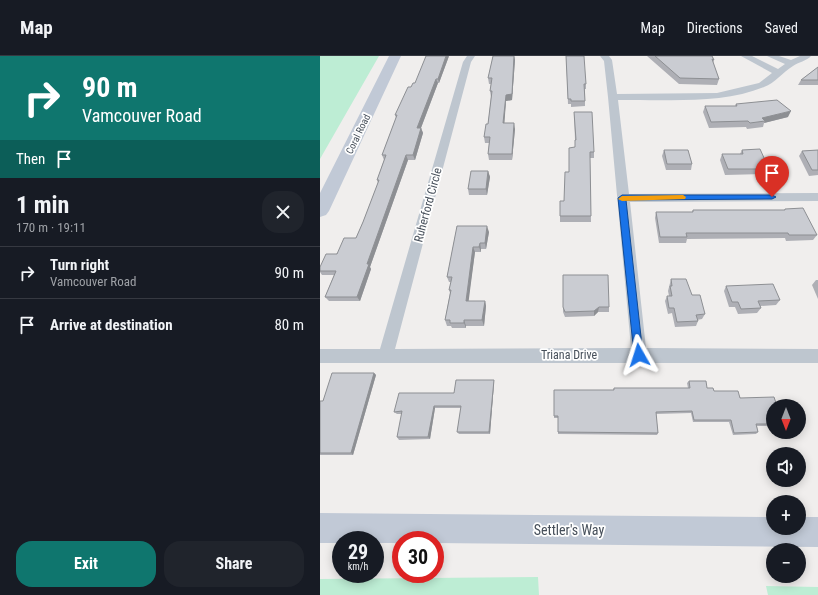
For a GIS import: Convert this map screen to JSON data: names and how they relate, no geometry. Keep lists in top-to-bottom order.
{
  "streets": {
    "main road": ["Coral Road", "Settler's Way"],
    "street": ["Ruherford Circle", "Triana Drive"]
  },
  "crossings": [
    ["Ruherford Circle", "Triana Drive"]
  ],
  "north": "bottom",
  "page": {
    "header": "Map",
    "nav": ["Map", "Directions", "Saved"],
    "turn": ["90 m", "Vamcouver Road"],
    "then": "Then",
    "heading": ["1 min", "170 m · 19:11"],
    "list": [
      {
        "name": "Turn right",
        "note": "Vamcouver Road",
        "value": "90 m"
      },
      {
        "name": "Arrive at destination",
        "value": "80 m"
      }
    ],
    "map_buttons": ["+", "−"],
    "speed": "29 km/h",
    "limit": "30",
    "buttons": ["Exit", "Share"]
  }
}
